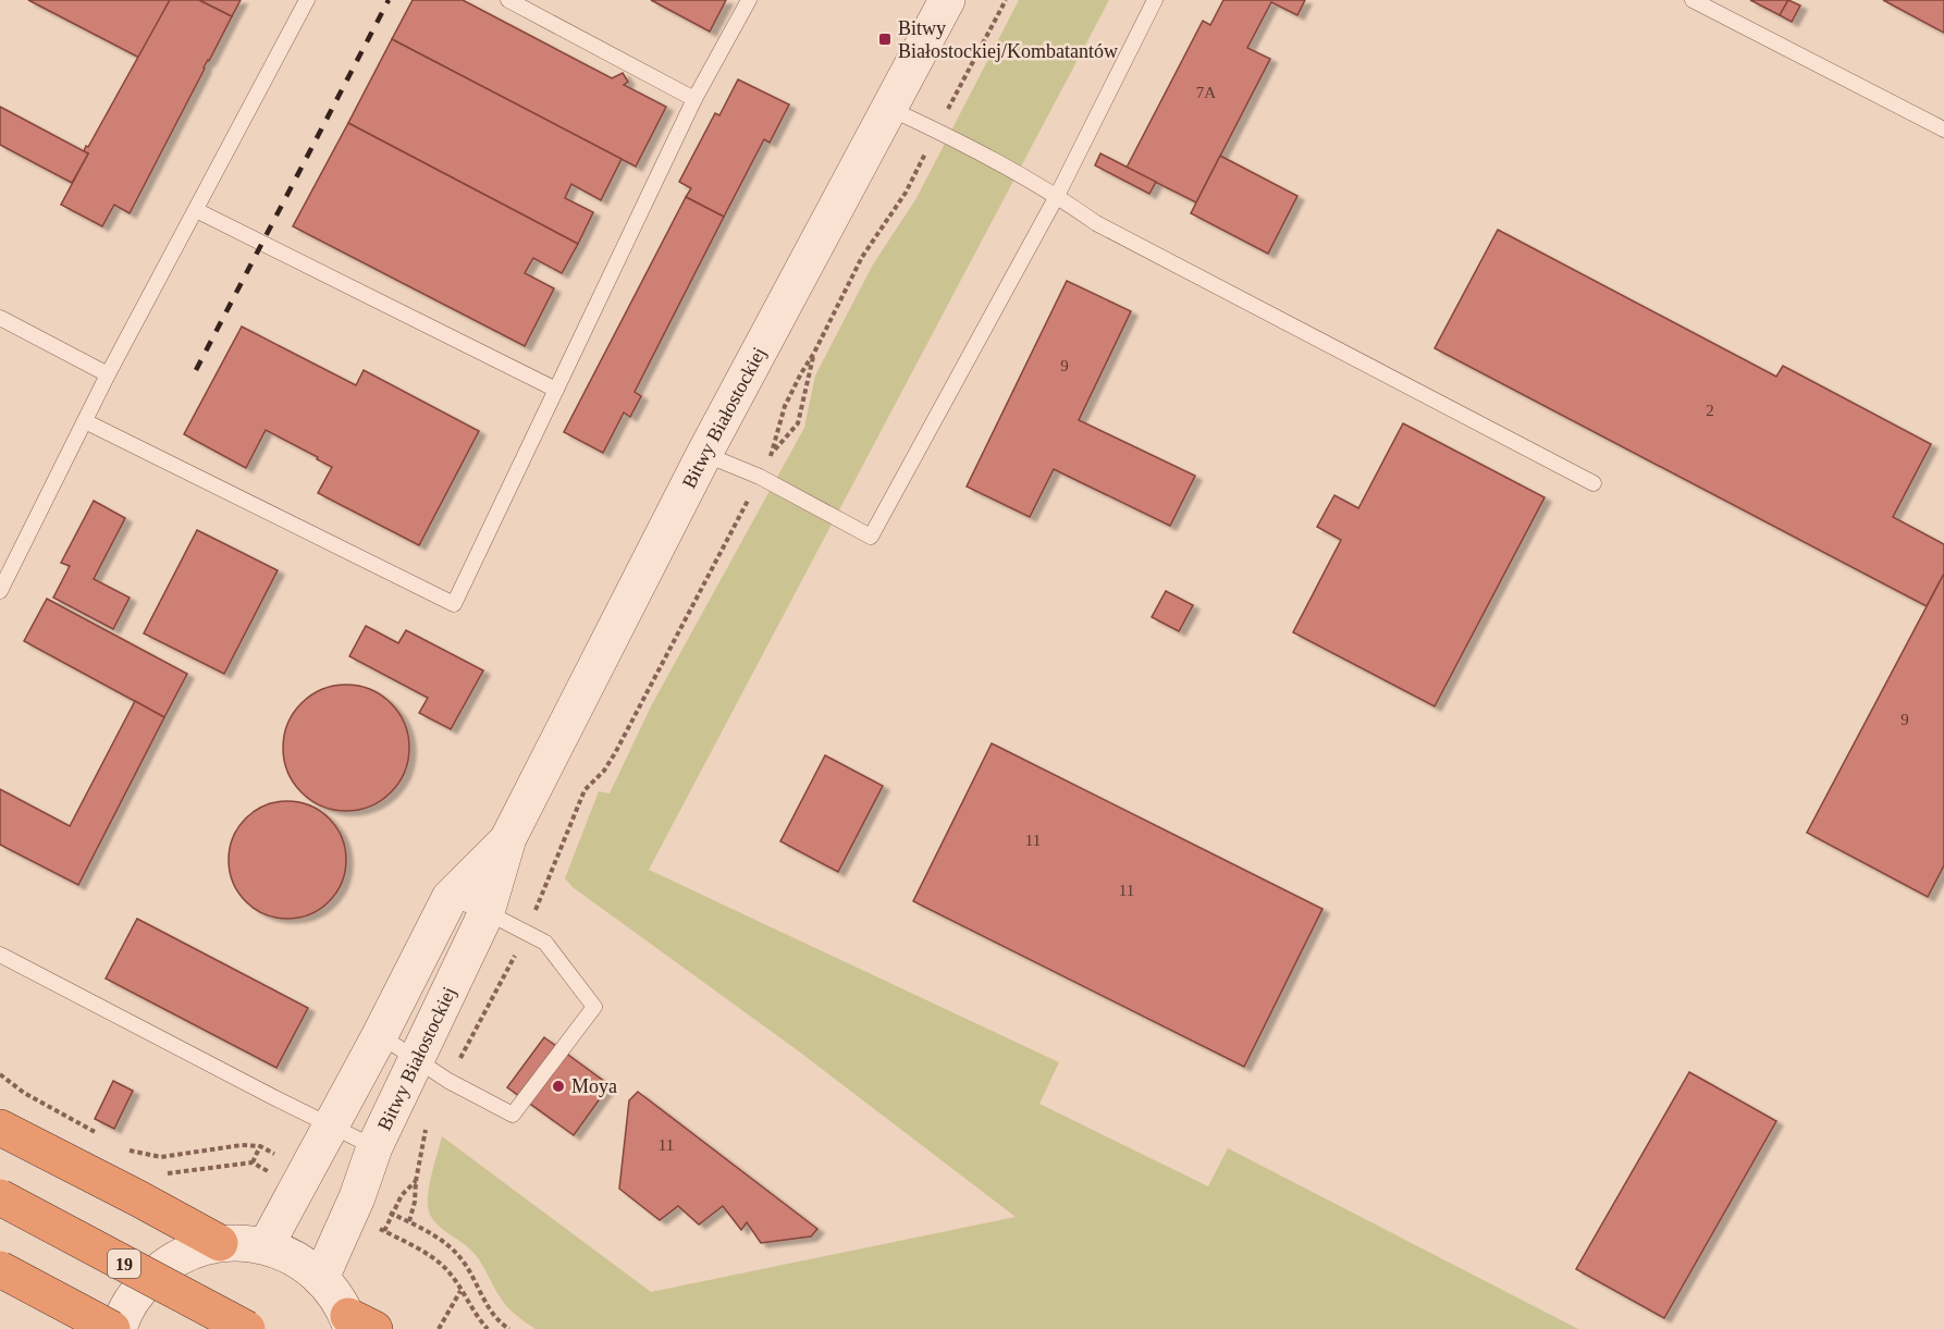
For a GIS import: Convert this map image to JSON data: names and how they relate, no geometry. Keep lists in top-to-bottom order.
{
  "streets": {
    "highway": ["19"],
    "street": ["Bitwy Białostockiej"]
  },
  "places": {
    "transit": ["Bitwy Białostockiej/Kombatantów"],
    "other": ["Moya"]
  },
  "house_numbers": [
    "7A",
    "9",
    "2",
    "9",
    "11",
    "11",
    "11"
  ]
}
